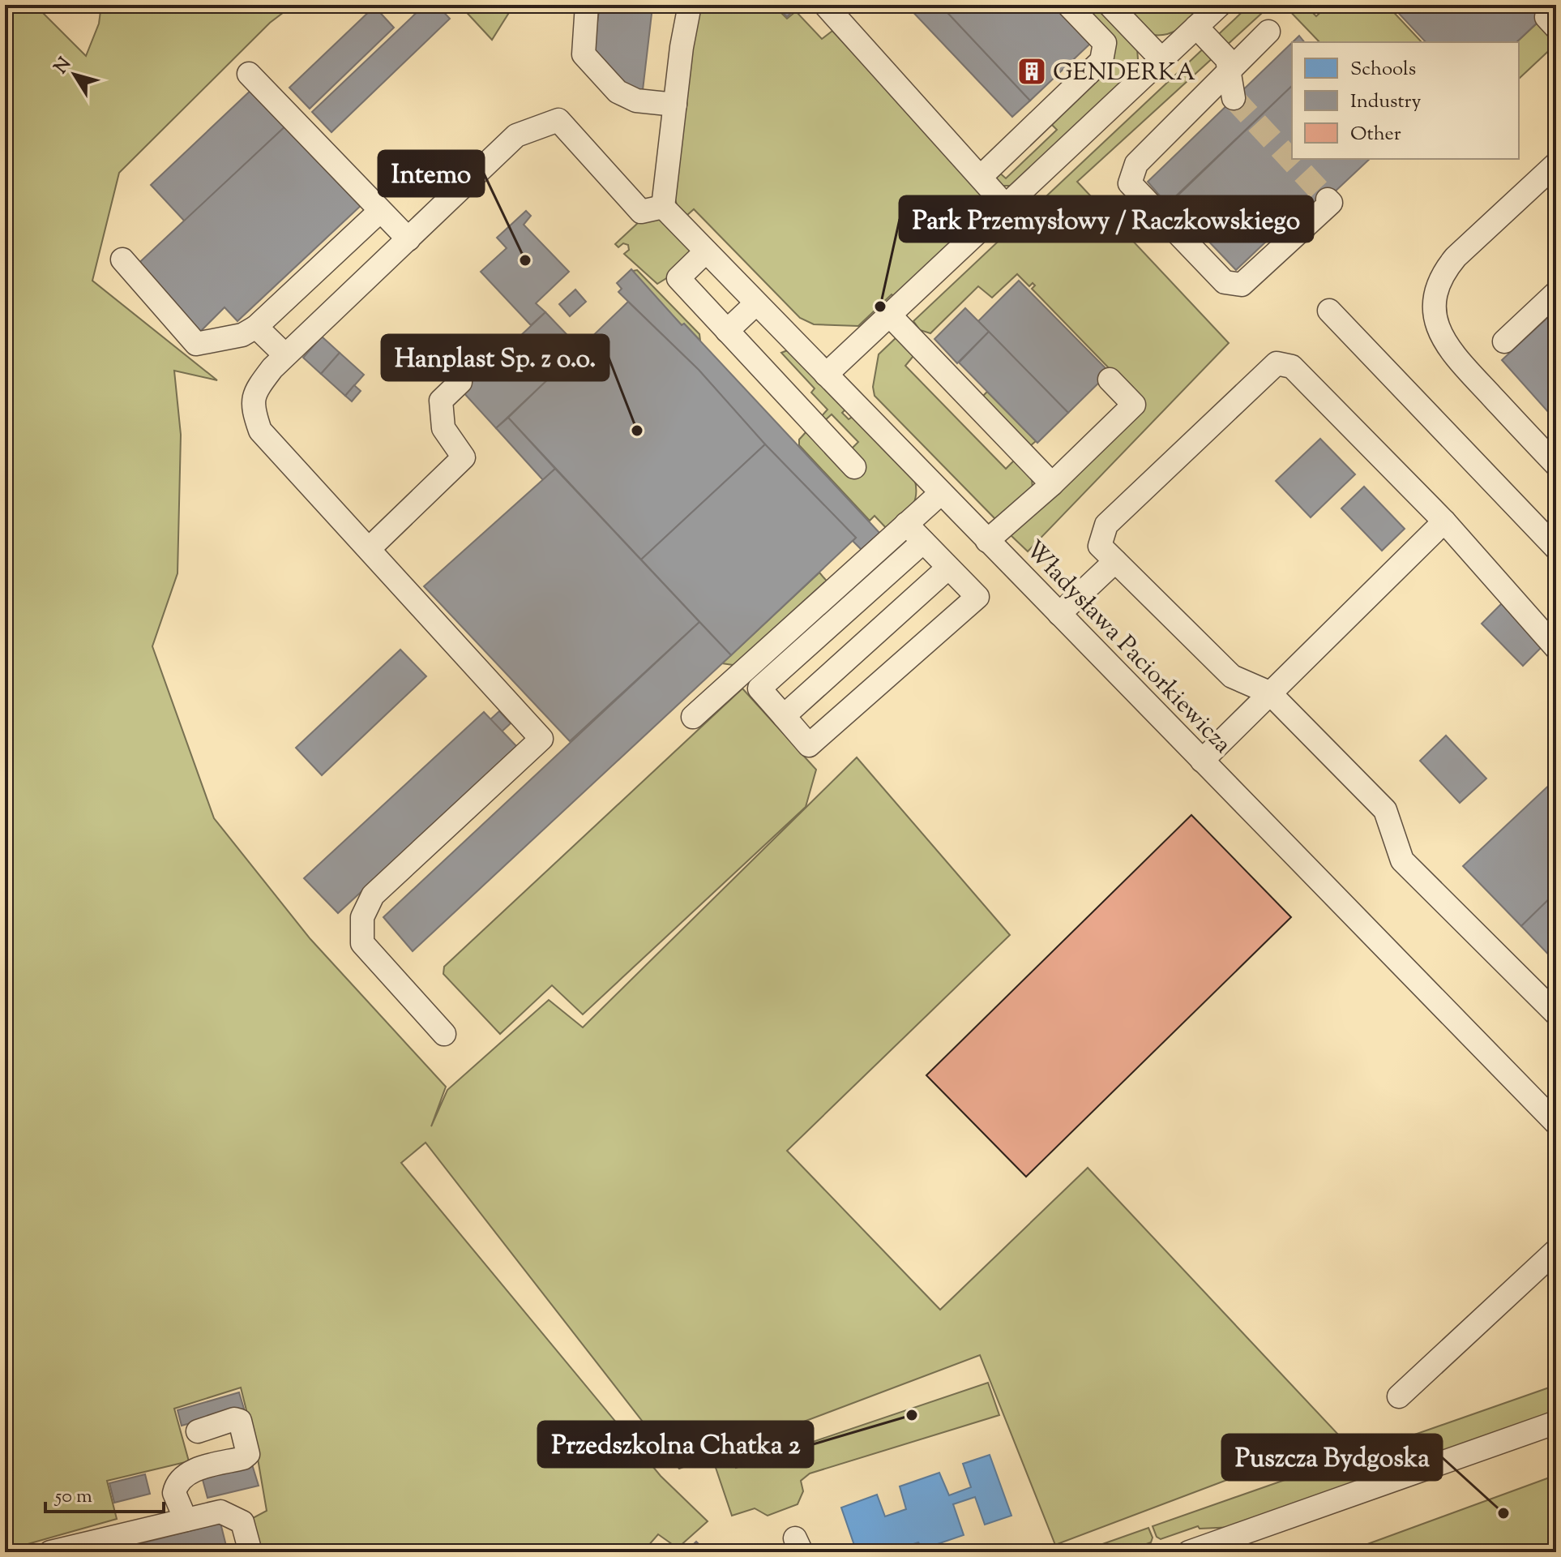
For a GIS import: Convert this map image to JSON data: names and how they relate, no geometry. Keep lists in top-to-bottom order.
{
  "streets": {
    "street": ["Władysława Paciorkiewicza"]
  },
  "places": {
    "building": ["GENDERKA"],
    "other": [
      "Intemo",
      "Park Przemysłowy / Raczkowskiego",
      "Hanplast Sp. z o.o.",
      "Przedszkolna Chatka 2",
      "Puszcza Bydgoska"
    ]
  },
  "legend": ["Schools", "Industry", "Other"],
  "scale_bar": "50 m",
  "north": "top left"
}
